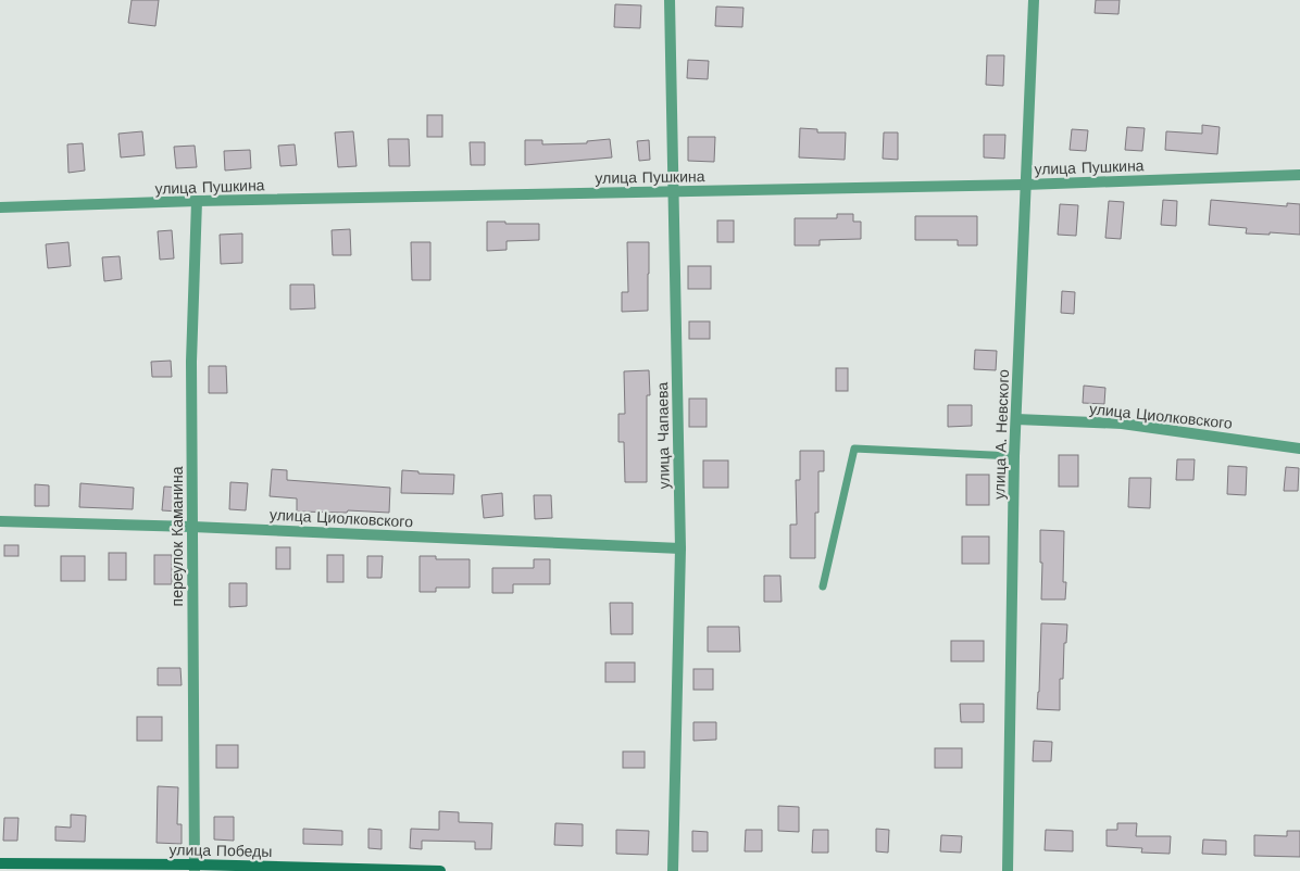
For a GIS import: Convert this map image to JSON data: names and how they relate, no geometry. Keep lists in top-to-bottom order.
{
  "streets": {
    "street": [
      "улица Пушкина",
      "улица Циолковского",
      "улица А. Невского",
      "улица Чапаева",
      "переулок Каманина",
      "улица Победы"
    ]
  },
  "crossings": [
    ["улица Пушкина", "улица А. Невского"],
    ["улица Пушкина", "улица Чапаева"],
    ["улица Пушкина", "переулок Каманина"],
    ["улица Циолковского", "улица А. Невского"],
    ["улица Циолковского", "улица Чапаева"],
    ["улица Циолковского", "переулок Каманина"],
    ["переулок Каманина", "улица Победы"]
  ]
}
